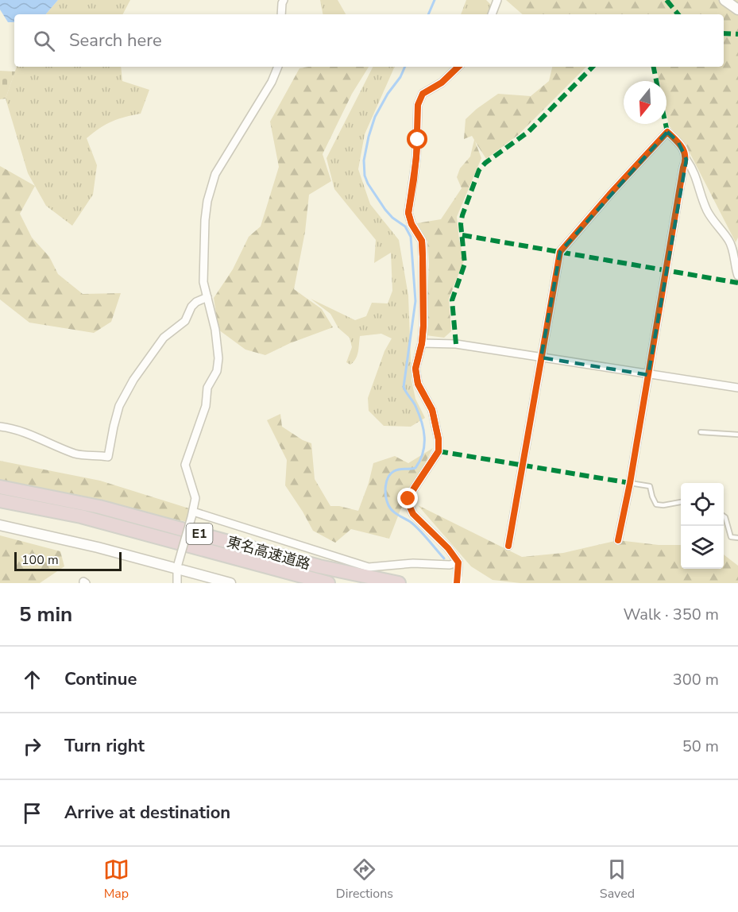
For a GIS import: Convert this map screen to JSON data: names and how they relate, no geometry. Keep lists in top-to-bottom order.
{
  "streets": {
    "highway": ["E1", "東名高速道路"]
  },
  "scale_bar": "100 m",
  "north": "bottom",
  "page": {
    "search": "Search here",
    "scale": "100 m",
    "heading": ["5 min", "Walk · 350 m"],
    "list": [
      ["Continue", "300 m"],
      ["Turn right", "50 m"],
      "Arrive at destination"
    ],
    "nav": ["Map", "Directions", "Saved"]
  }
}
